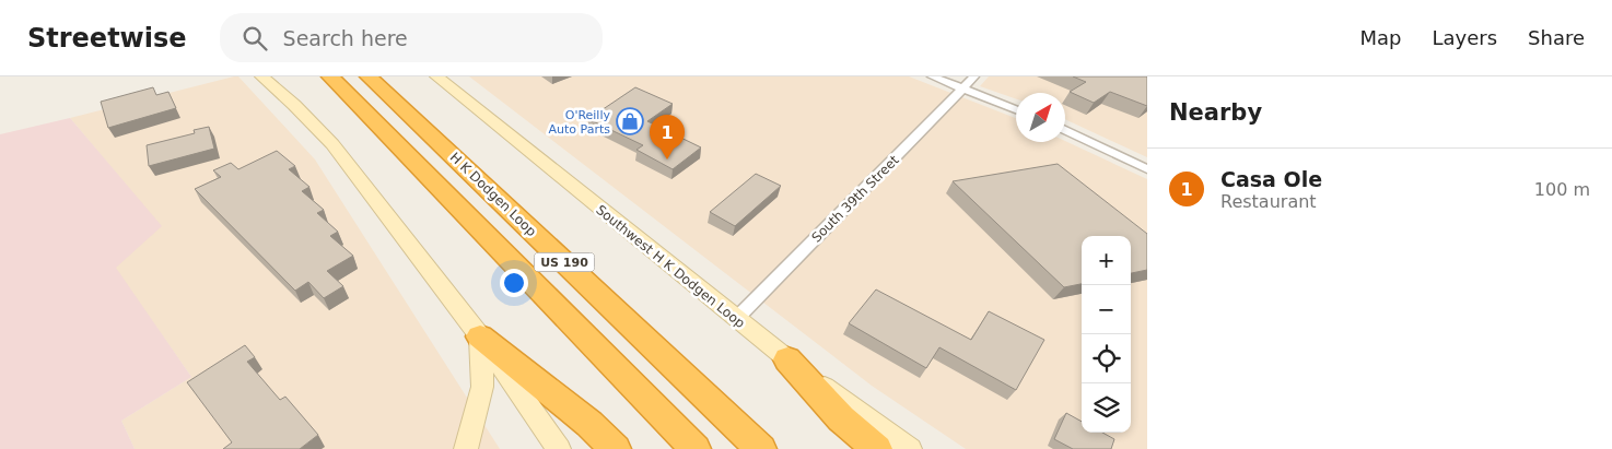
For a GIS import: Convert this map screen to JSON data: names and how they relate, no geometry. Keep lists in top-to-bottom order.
{
  "streets": {
    "highway": ["H K Dodgen Loop", "US 190"],
    "main road": ["Southwest H K Dodgen Loop"],
    "street": ["South 39th Street"]
  },
  "crossings": [
    ["South 39th Street", "Southwest H K Dodgen Loop"]
  ],
  "places": {
    "shop": ["O'Reilly Auto Parts"]
  },
  "north": "top right",
  "page": {
    "header": "Streetwise",
    "search": "Search here",
    "nav": ["Map", "Layers", "Share"],
    "heading": "Nearby",
    "pins": "1",
    "list": [
      {
        "mark": "1",
        "name": "Casa Ole",
        "note": "Restaurant",
        "value": "100 m"
      }
    ],
    "map_buttons": ["+", "−"]
  }
}
